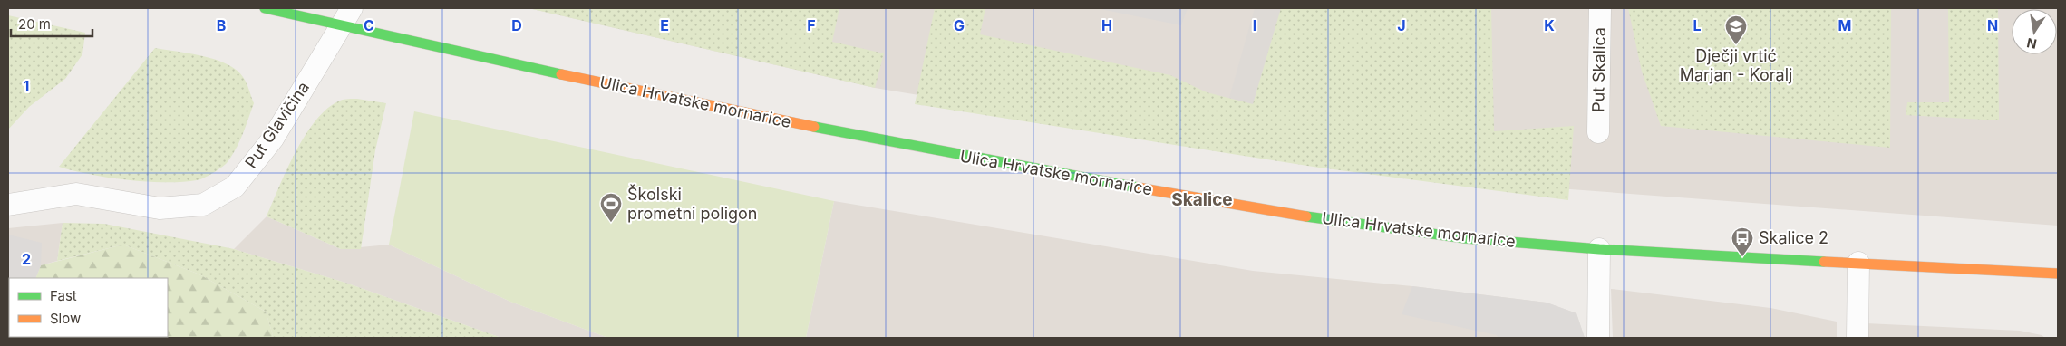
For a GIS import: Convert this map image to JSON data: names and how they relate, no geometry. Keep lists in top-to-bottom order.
{
  "streets": {
    "main road": ["Ulica Hrvatske mornarice"],
    "street": ["Put Skalica", "Put Glavičina"]
  },
  "crossings": [
    ["Ulica Hrvatske mornarice", "Put Glavičina"]
  ],
  "districts": ["Skalice"],
  "places": {
    "school or university": ["Dječji vrtić Marjan - Koralj"],
    "sports": ["Školski prometni poligon"],
    "bus stop": ["Skalice 2"]
  },
  "legend": ["Fast", "Slow"],
  "scale_bar": "20 m",
  "north": "bottom",
  "grid": {
    "columns": [
      "B",
      "C",
      "D",
      "E",
      "F",
      "G",
      "H",
      "I",
      "J",
      "K",
      "L",
      "M",
      "N"
    ],
    "rows": ["1", "2"]
  }
}
